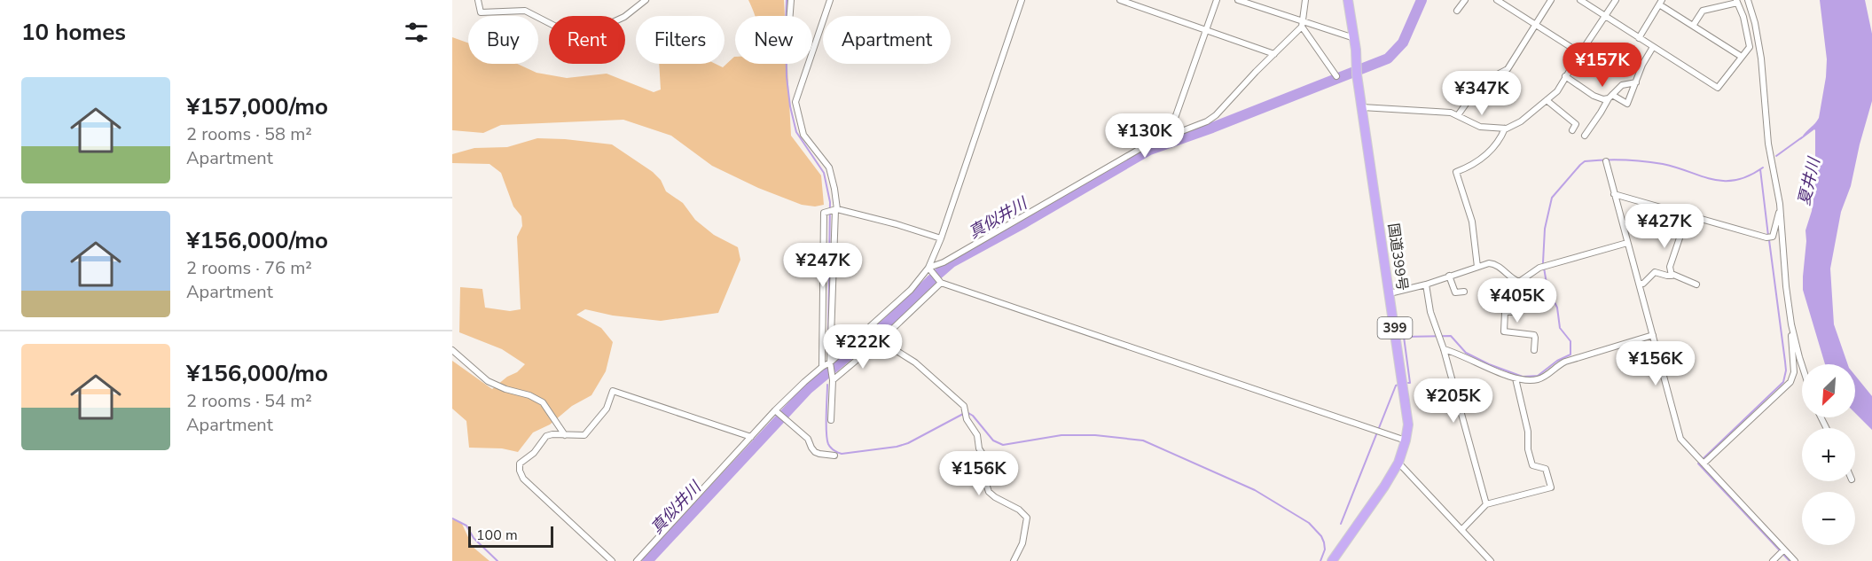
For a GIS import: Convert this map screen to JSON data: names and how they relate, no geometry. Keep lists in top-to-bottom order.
{
  "streets": {
    "highway": ["国道399号", "399"]
  },
  "water": ["夏井川", "真似井川"],
  "scale_bar": "100 m",
  "north": "bottom left",
  "page": {
    "heading": "10 homes",
    "chip": [
      "Buy",
      "Rent",
      "Filters",
      "New",
      "Apartment"
    ],
    "price": [
      "¥157K",
      "¥347K",
      "¥130K",
      "¥427K",
      "¥247K",
      "¥405K",
      "¥222K",
      "¥156K",
      "¥205K",
      "¥156K"
    ],
    "list": [
      {
        "name": "¥157,000/mo",
        "note": "2 rooms · 58 m² · Apartment"
      },
      {
        "name": "¥156,000/mo",
        "note": "2 rooms · 76 m² · Apartment"
      },
      {
        "name": "¥156,000/mo",
        "note": "2 rooms · 54 m² · Apartment"
      }
    ],
    "map_buttons": ["+", "−"],
    "scale": "100 m"
  }
}
